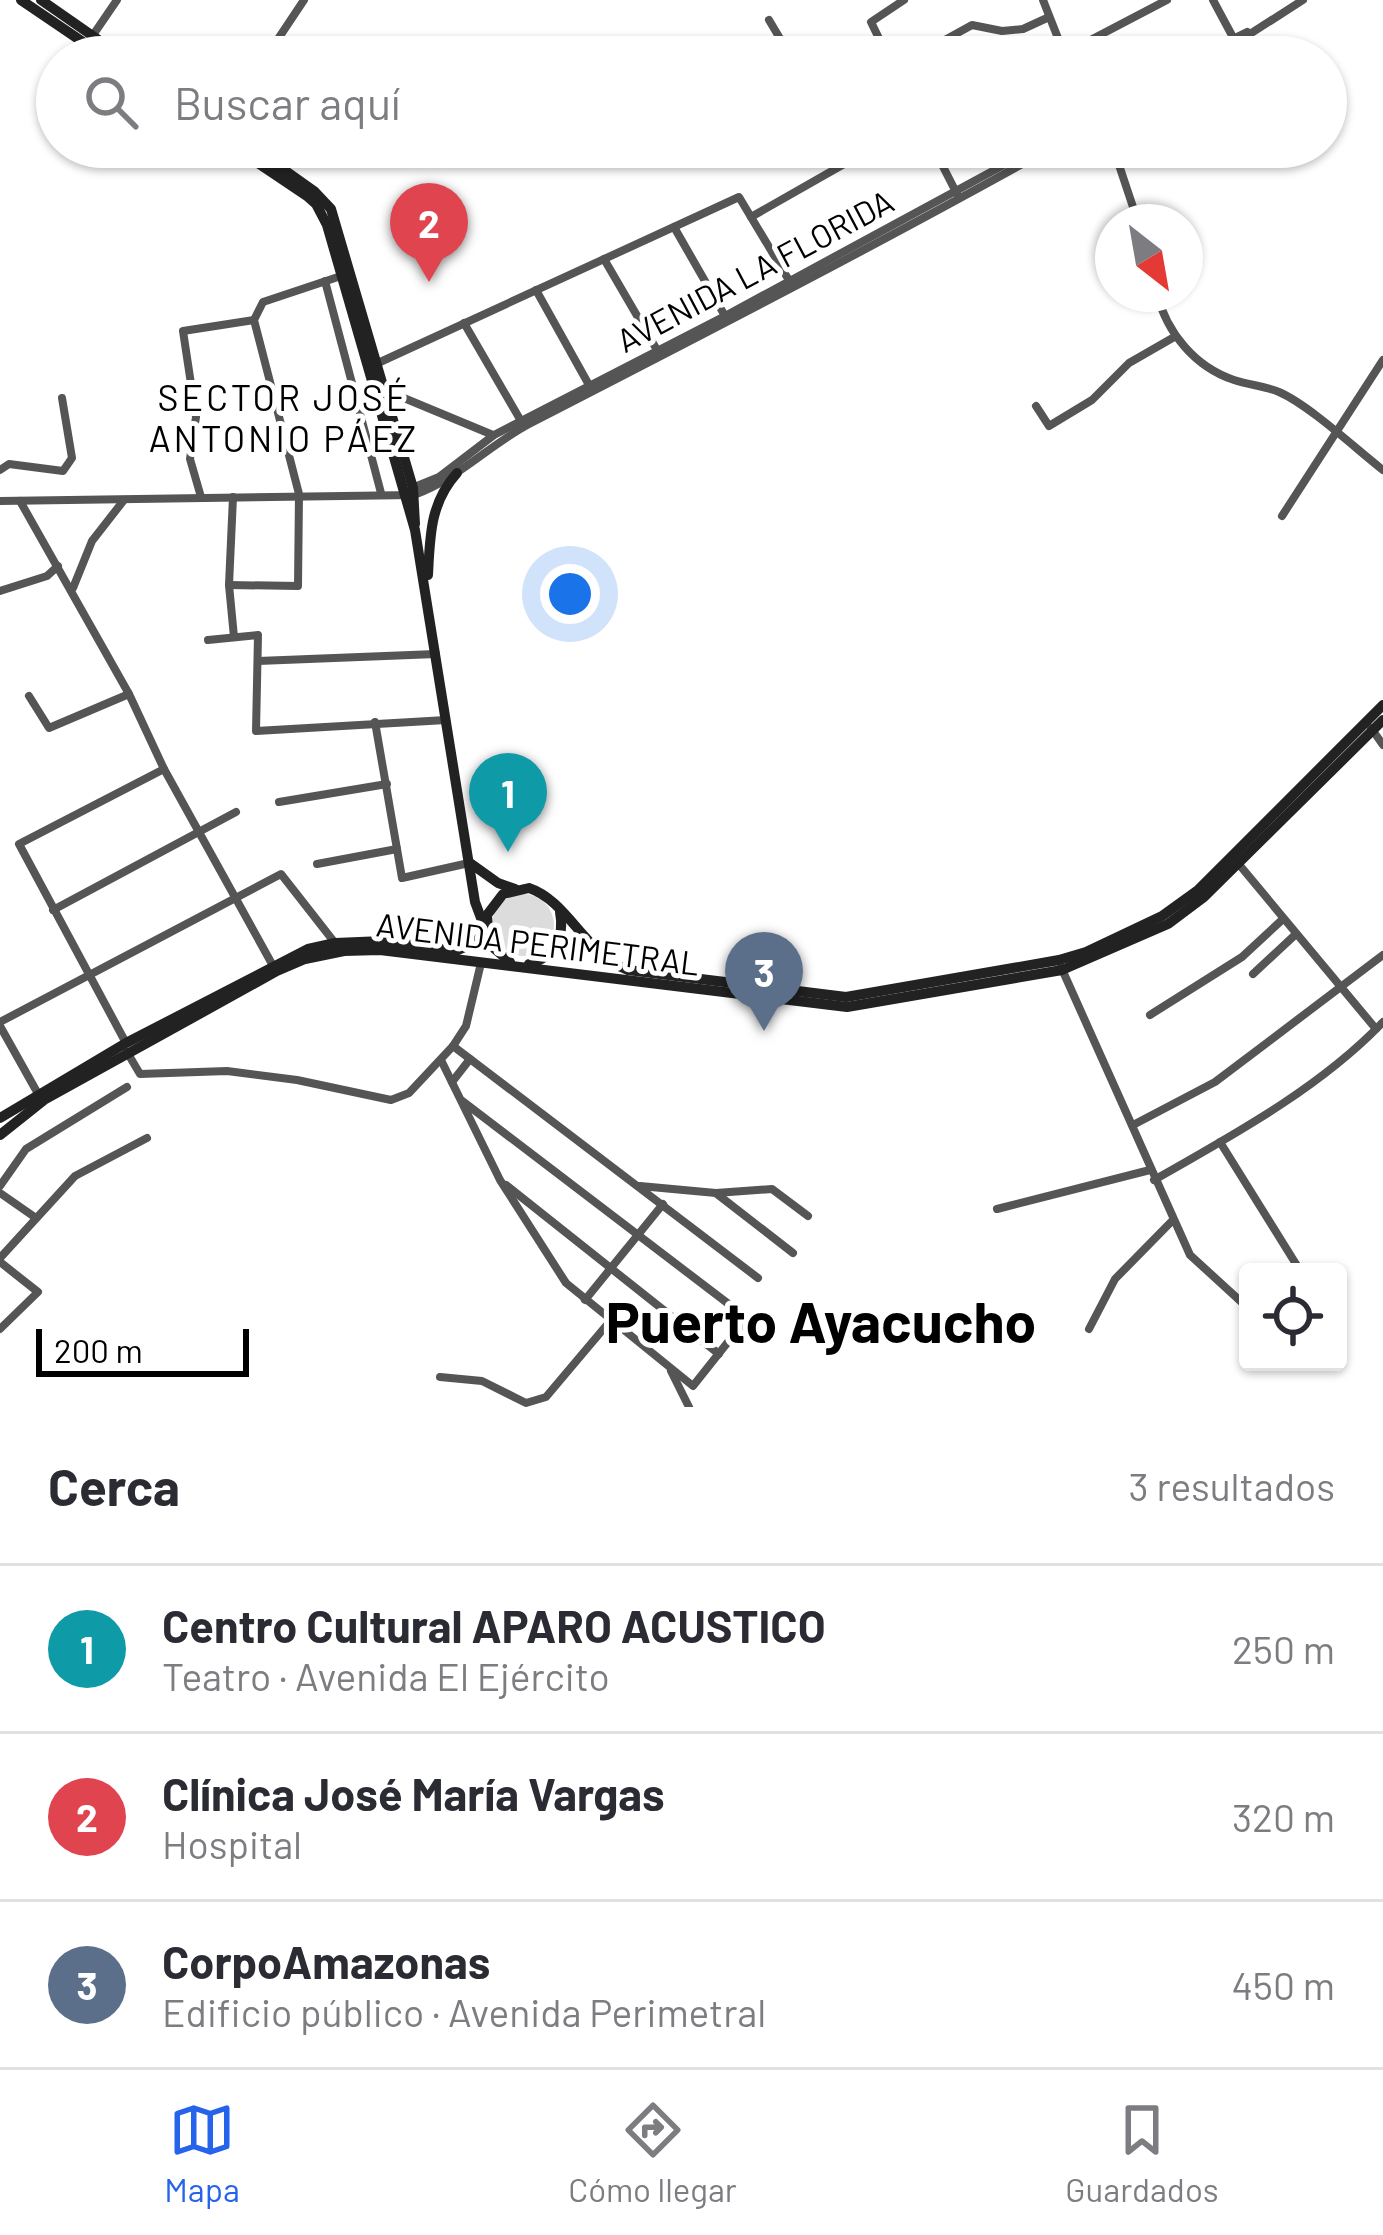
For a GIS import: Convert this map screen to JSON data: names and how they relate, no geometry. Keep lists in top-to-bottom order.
{
  "streets": {
    "main road": ["AVENIDA PERIMETRAL"],
    "street": ["AVENIDA LA FLORIDA"]
  },
  "districts": ["SECTOR JOSÉ ANTONIO PÁEZ", "Puerto Ayacucho"],
  "scale_bar": "200 m",
  "north": "bottom right",
  "page": {
    "search": "Buscar aquí",
    "pins": ["2", "1", "3"],
    "scale": "200 m",
    "heading": ["Cerca", "3 resultados"],
    "list": [
      {
        "mark": "1",
        "name": "Centro Cultural APARO ACUSTICO",
        "note": "Teatro · Avenida El Ejército",
        "value": "250 m"
      },
      {
        "mark": "2",
        "name": "Clínica José María Vargas",
        "note": "Hospital",
        "value": "320 m"
      },
      {
        "mark": "3",
        "name": "CorpoAmazonas",
        "note": "Edificio público · Avenida Perimetral",
        "value": "450 m"
      }
    ],
    "nav": ["Mapa", "Cómo llegar", "Guardados"]
  }
}
